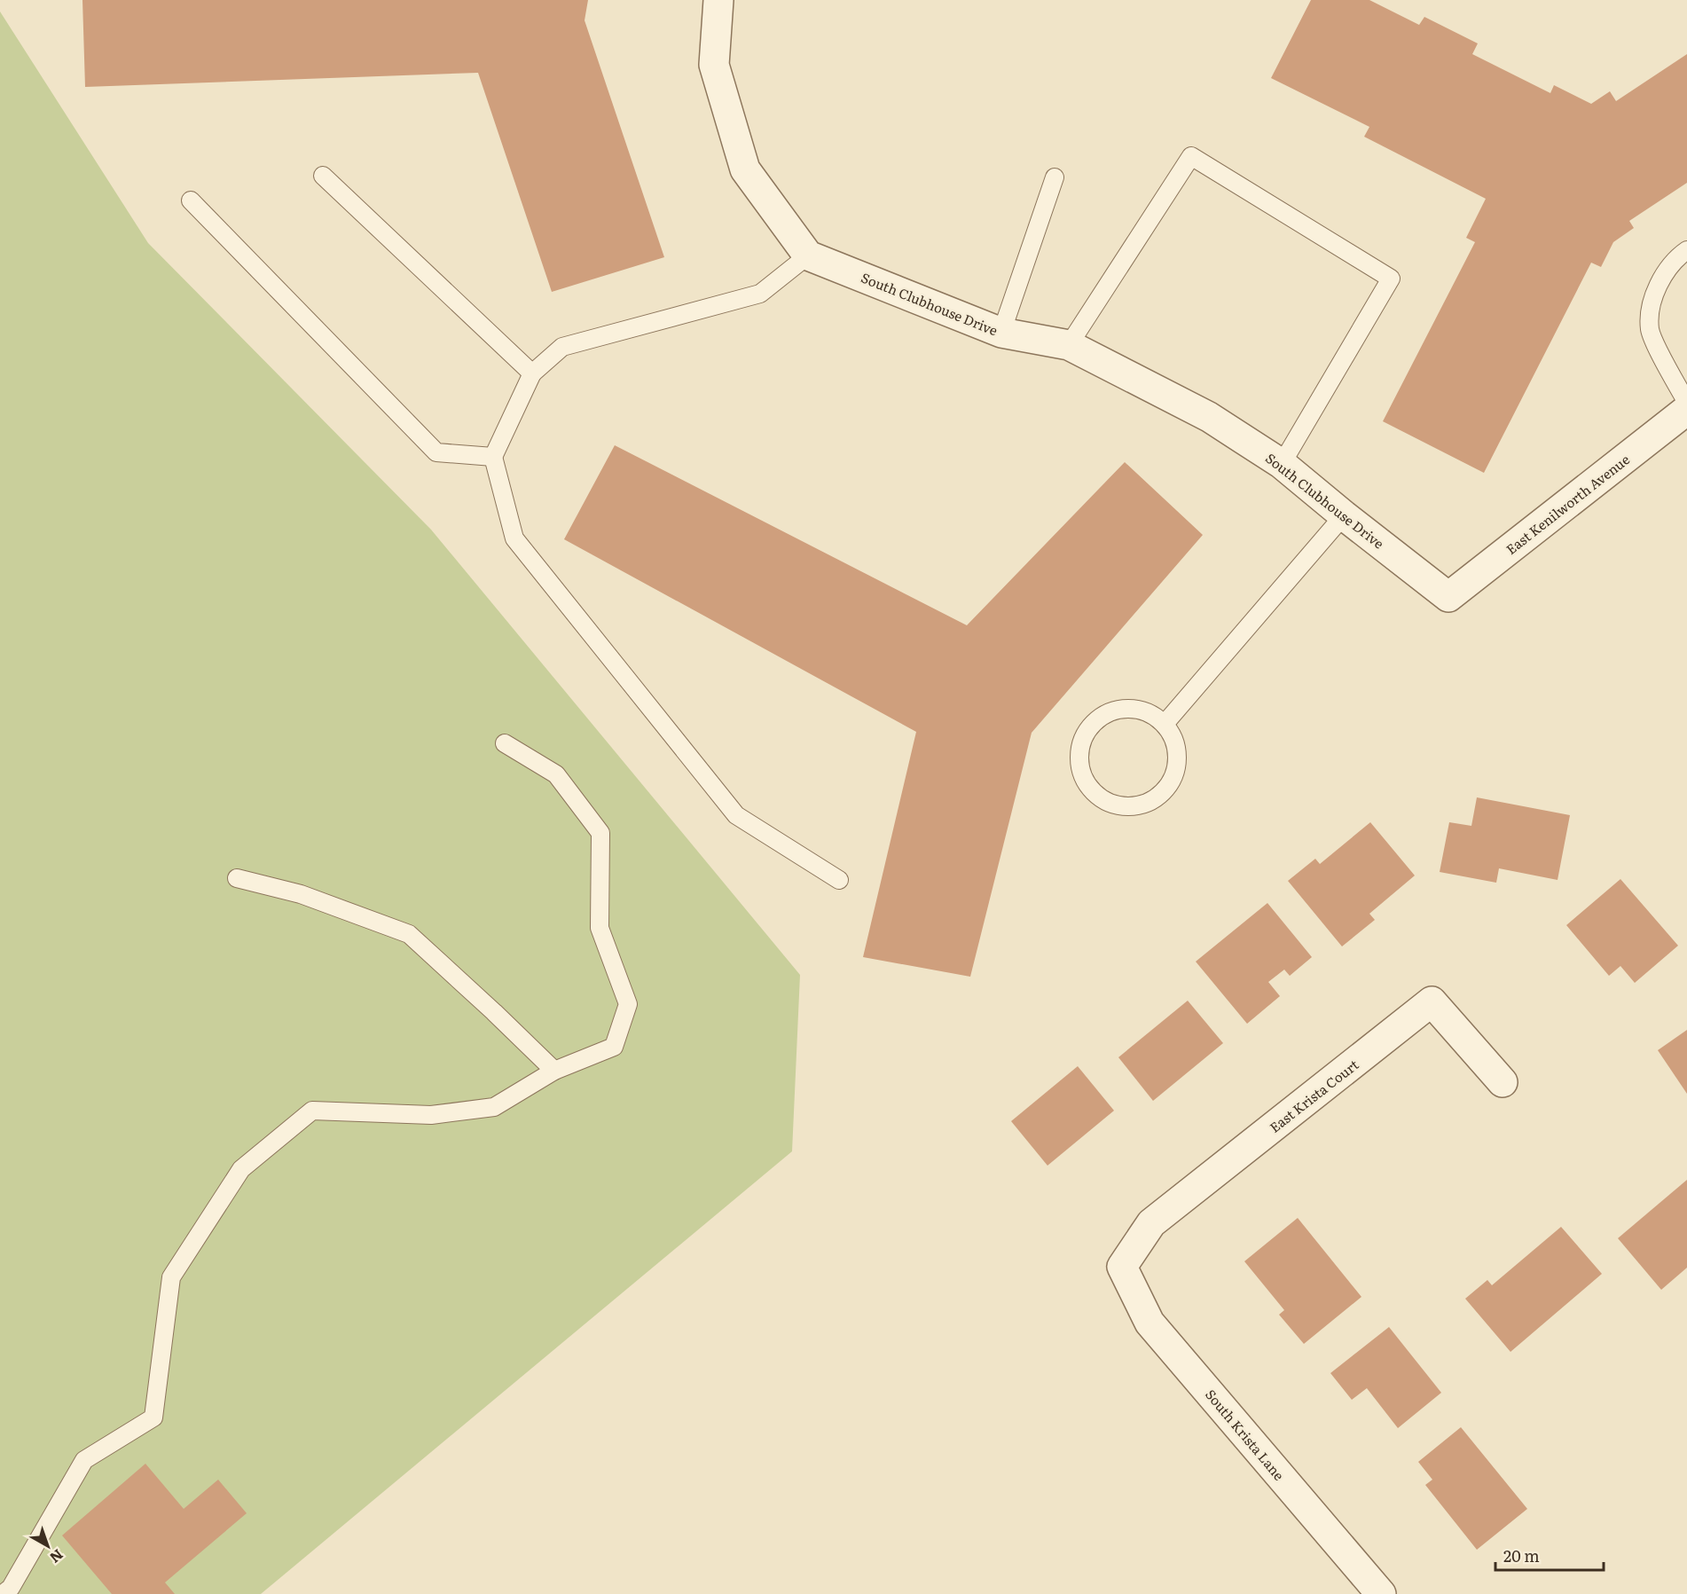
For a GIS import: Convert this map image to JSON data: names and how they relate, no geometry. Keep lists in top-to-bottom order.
{
  "streets": {
    "street": [
      "South Clubhouse Drive",
      "East Kenilworth Avenue",
      "East Krista Court",
      "South Krista Lane"
    ]
  },
  "crossings": [
    ["South Clubhouse Drive", "East Kenilworth Avenue"],
    ["East Krista Court", "South Krista Lane"]
  ],
  "scale_bar": "20 m",
  "north": "bottom right"
}
